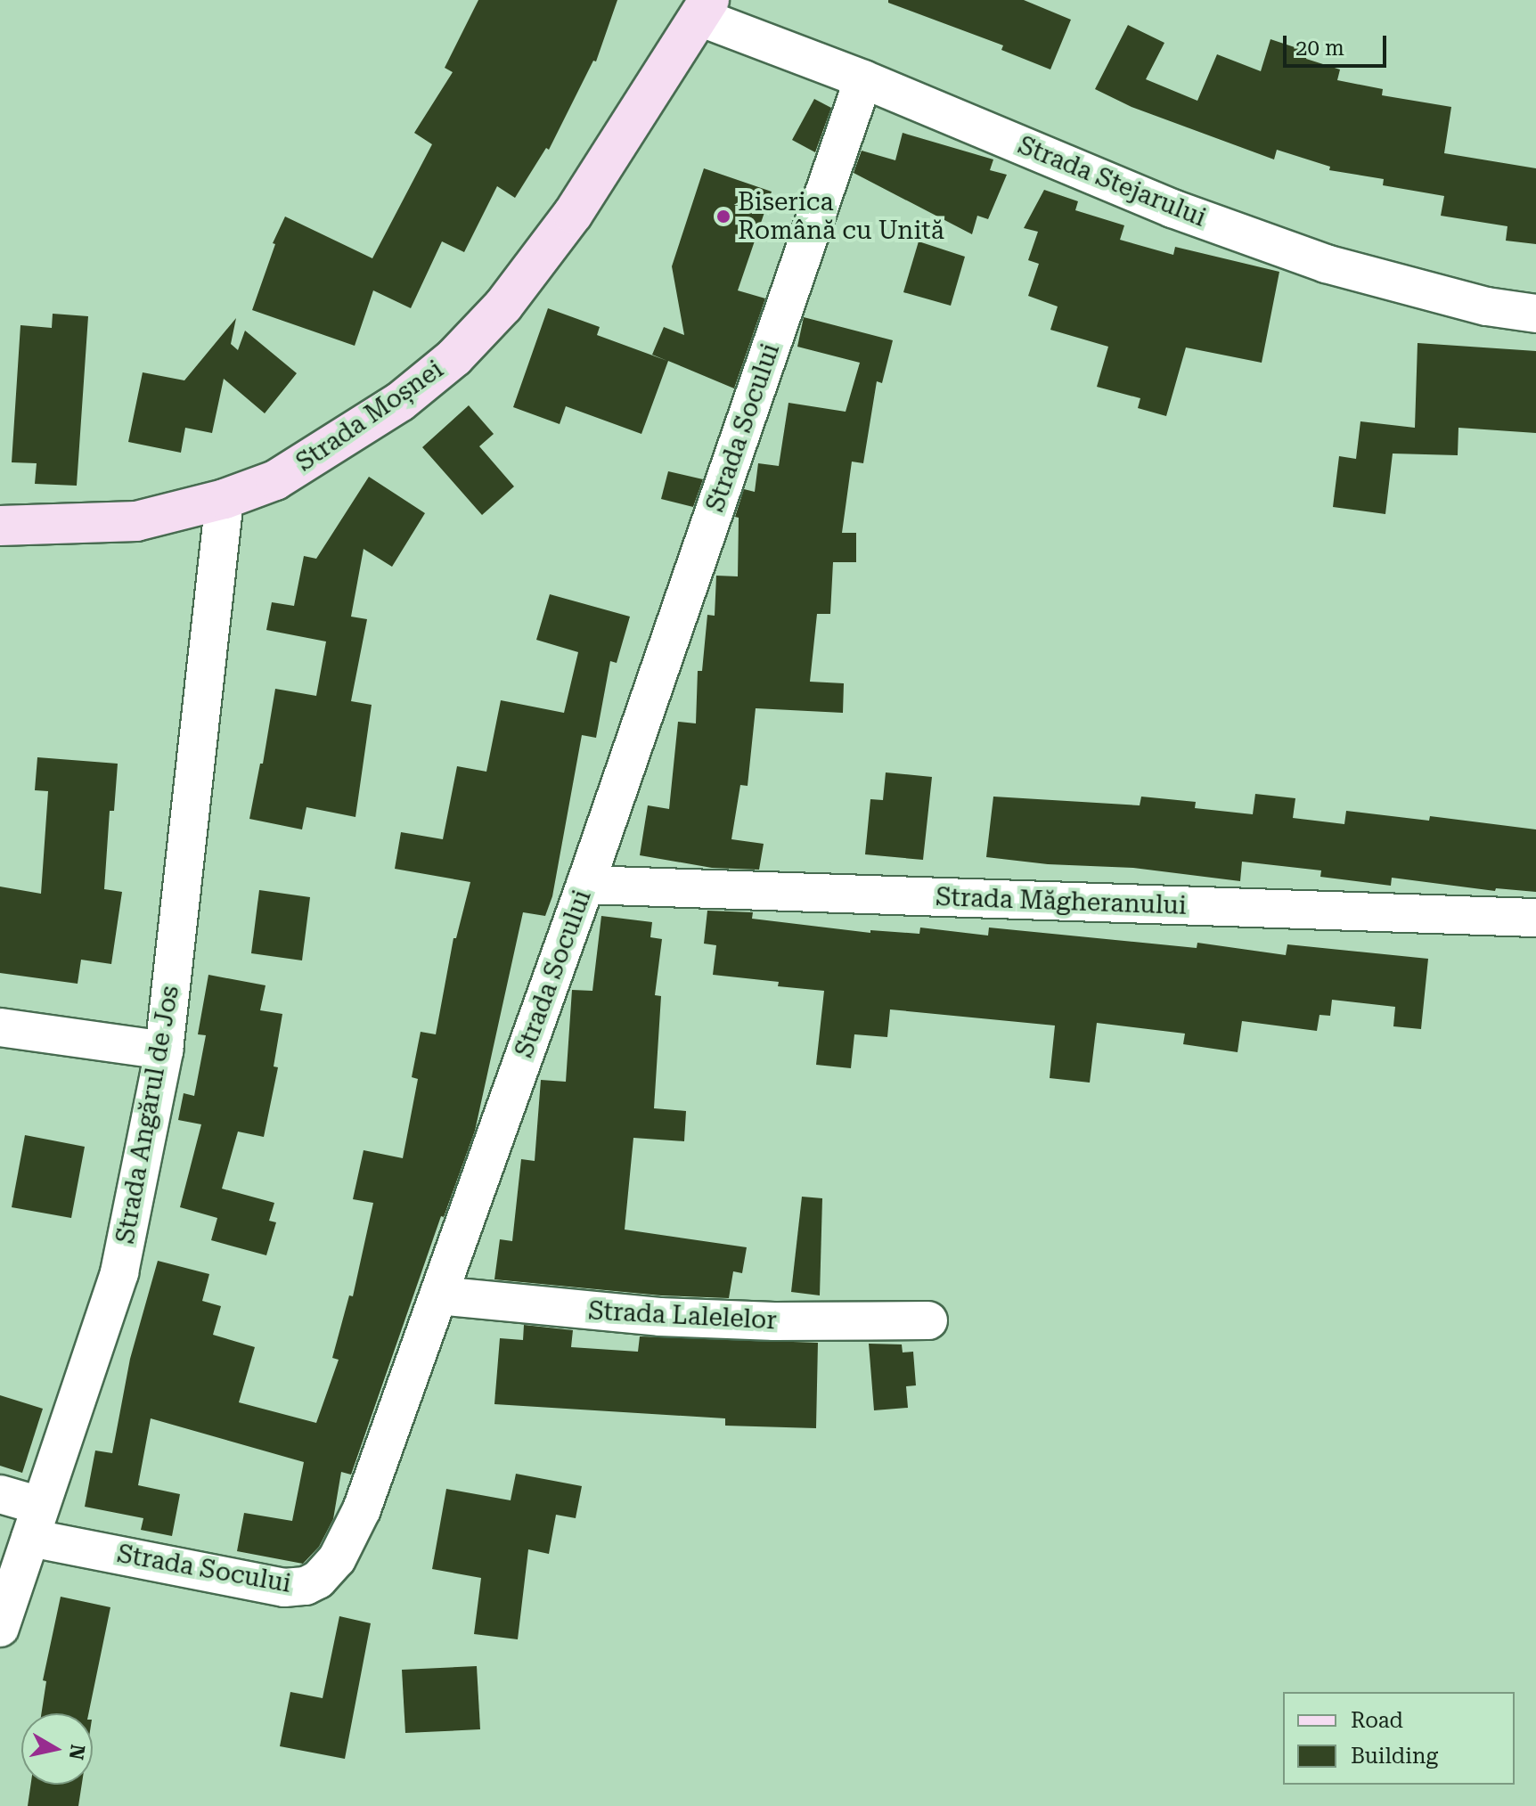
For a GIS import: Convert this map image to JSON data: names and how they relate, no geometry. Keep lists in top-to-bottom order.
{
  "streets": {
    "main road": ["Strada Moșnei"],
    "street": [
      "Strada Stejarului",
      "Strada Socului",
      "Strada Măgheranului",
      "Strada Angărul de Jos",
      "Strada Lalelelor"
    ]
  },
  "crossings": [
    ["Strada Stejarului", "Strada Moșnei"],
    ["Strada Stejarului", "Strada Socului"],
    ["Strada Moșnei", "Strada Angărul de Jos"],
    ["Strada Socului", "Strada Măgheranului"],
    ["Strada Socului", "Strada Angărul de Jos"],
    ["Strada Socului", "Strada Lalelelor"]
  ],
  "places": ["Biserica Română cu Unită"],
  "legend": ["Road", "Building"],
  "scale_bar": "20 m",
  "north": "right"
}
